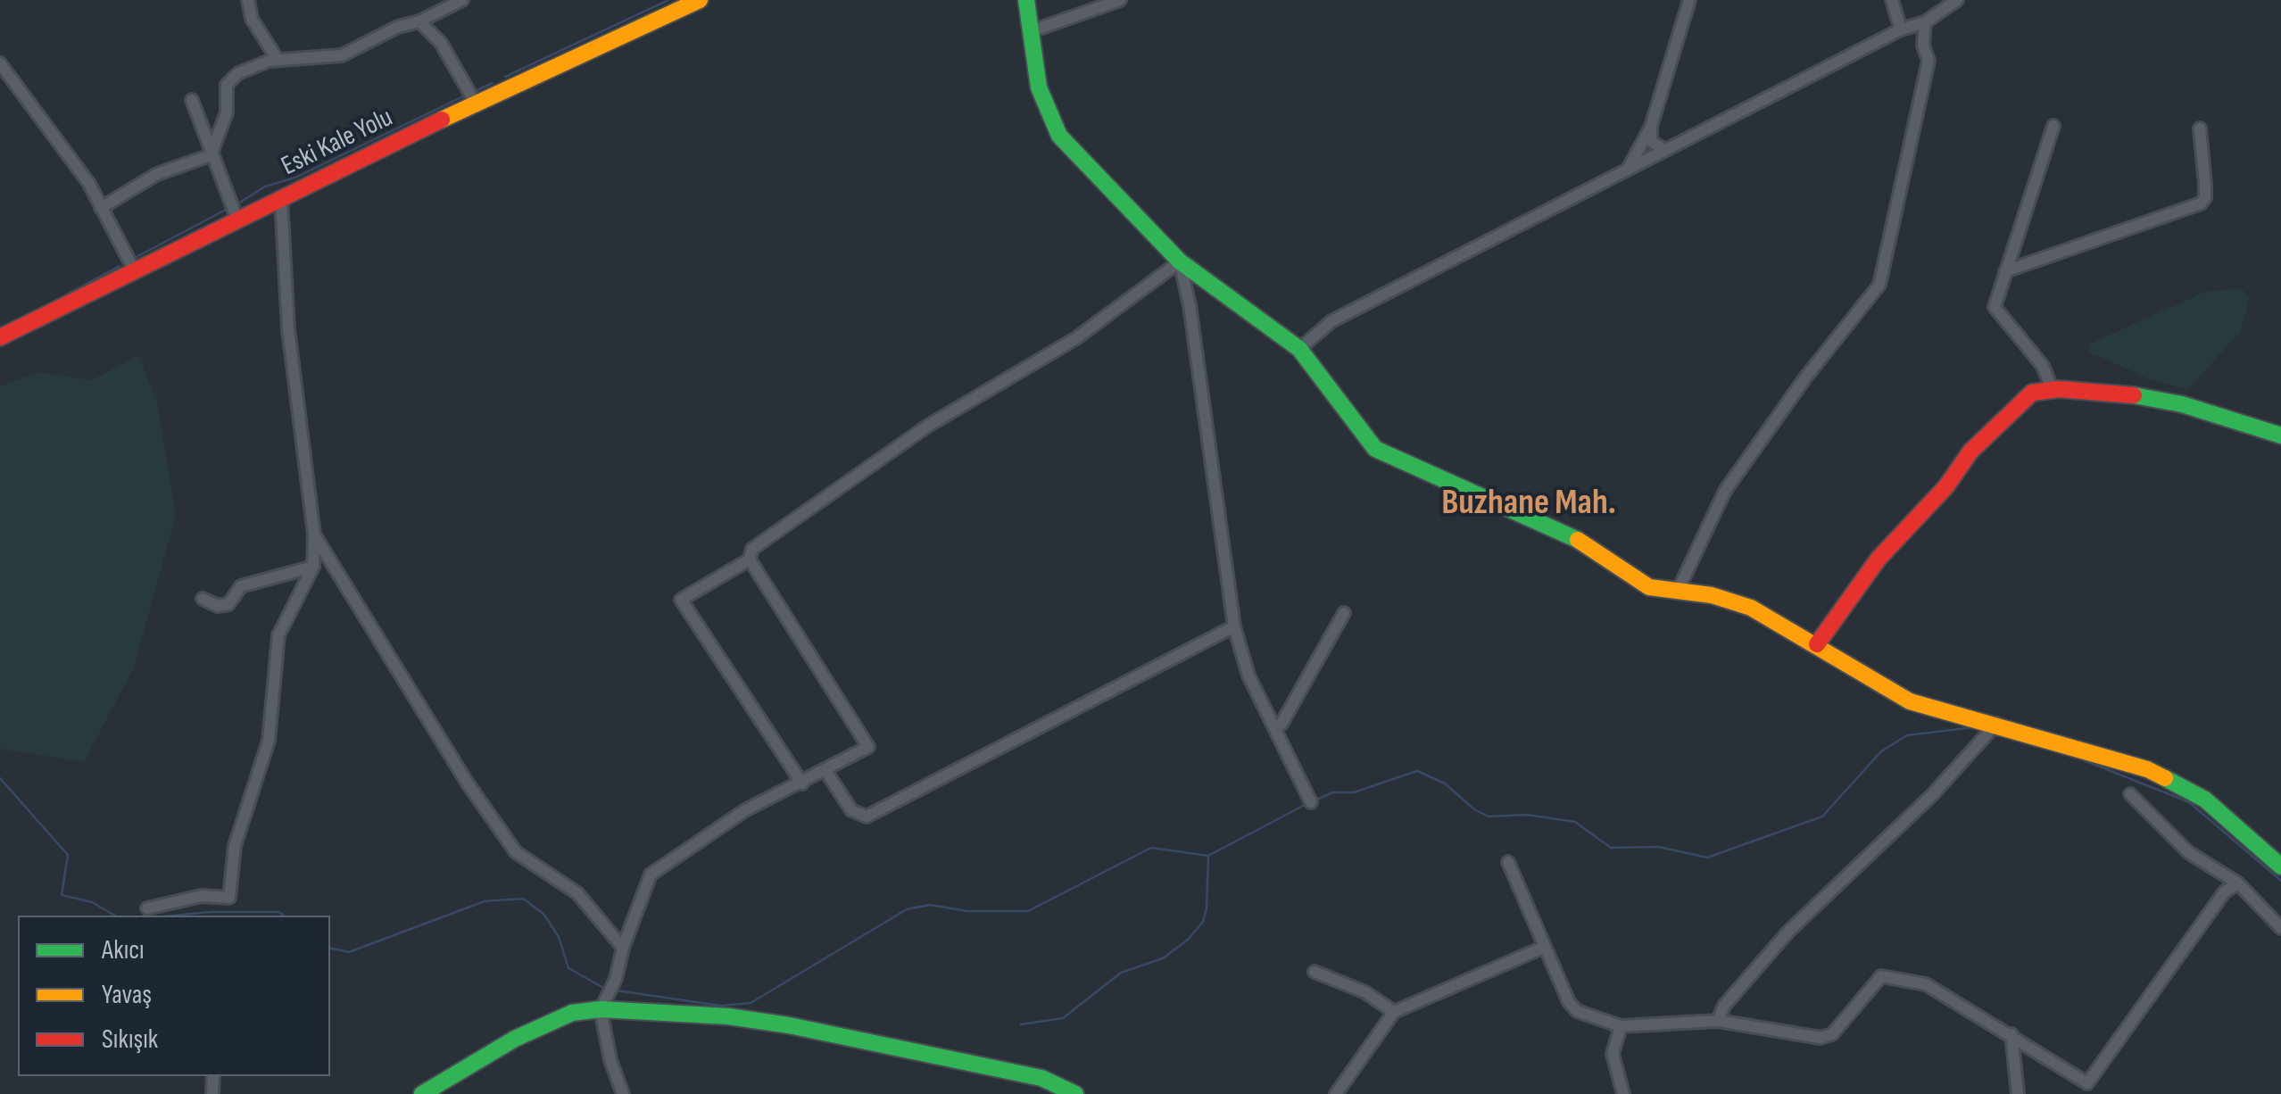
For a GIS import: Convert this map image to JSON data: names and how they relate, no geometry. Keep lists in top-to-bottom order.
{
  "streets": {
    "street": ["Eski Kale Yolu"]
  },
  "districts": ["Buzhane Mah."],
  "legend": ["Akıcı", "Yavaş", "Sıkışık"]
}
